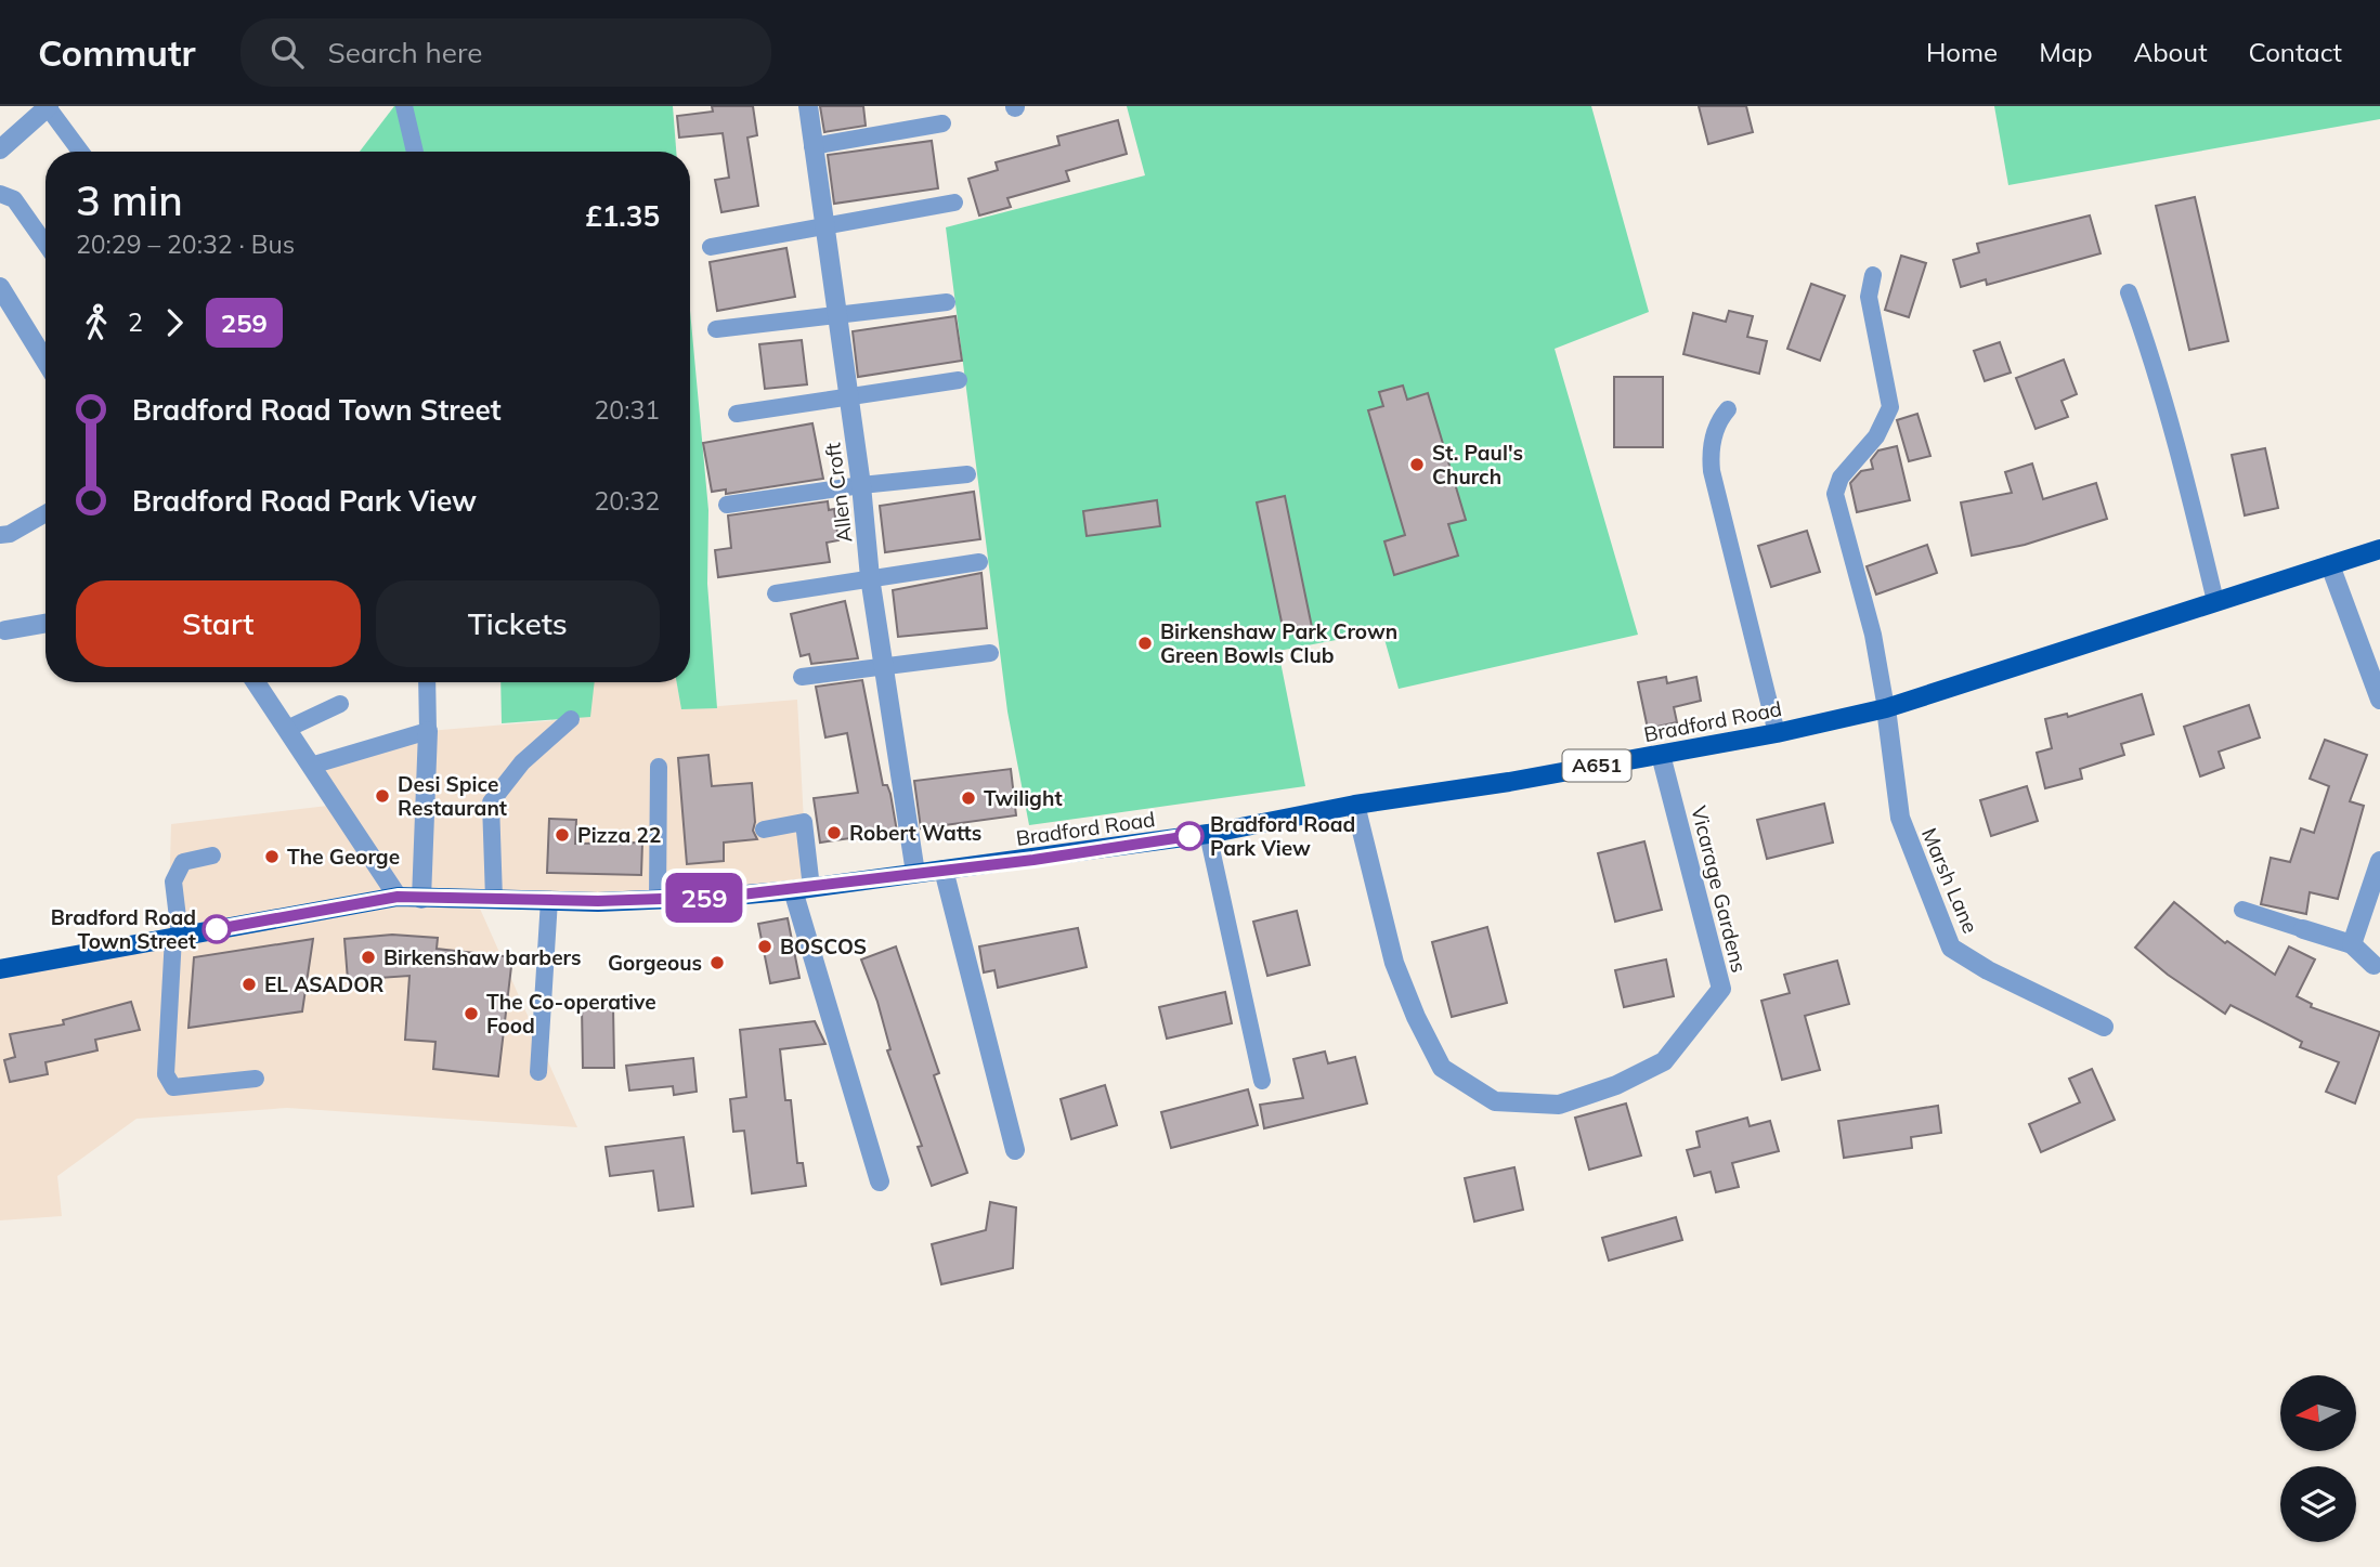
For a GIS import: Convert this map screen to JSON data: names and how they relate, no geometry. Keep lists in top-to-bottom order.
{
  "streets": {
    "main road": ["Bradford Road", "A651"],
    "street": ["Allen Croft", "Marsh Lane", "Vicarage Gardens"]
  },
  "crossings": [
    ["Allen Croft", "Bradford Road"],
    ["Bradford Road", "Marsh Lane"],
    ["Bradford Road", "Vicarage Gardens"]
  ],
  "places": [
    "St. Paul's Church",
    "Birkenshaw Park Crown Green Bowls Club",
    "Desi Spice Restaurant",
    "Twilight",
    "Robert Watts",
    "Pizza 22",
    "Bradford Road Park View",
    "The George",
    "Bradford Road Town Street",
    "BOSCOS",
    "Birkenshaw barbers",
    "Gorgeous",
    "EL ASADOR",
    "The Co-operative Food"
  ],
  "lines": ["bus line 259"],
  "north": "left",
  "page": {
    "header": "Commutr",
    "search": "Search here",
    "nav": [
      "Home",
      "Map",
      "About",
      "Contact"
    ],
    "on_map": "259",
    "heading": ["3 min", "20:29 – 20:32 · Bus", "£1.35"],
    "legs": ["2", "259"],
    "list": [
      {
        "name": "Bradford Road Town Street",
        "value": "20:31"
      },
      {
        "name": "Bradford Road Park View",
        "value": "20:32"
      }
    ],
    "buttons": ["Start", "Tickets"]
  }
}
